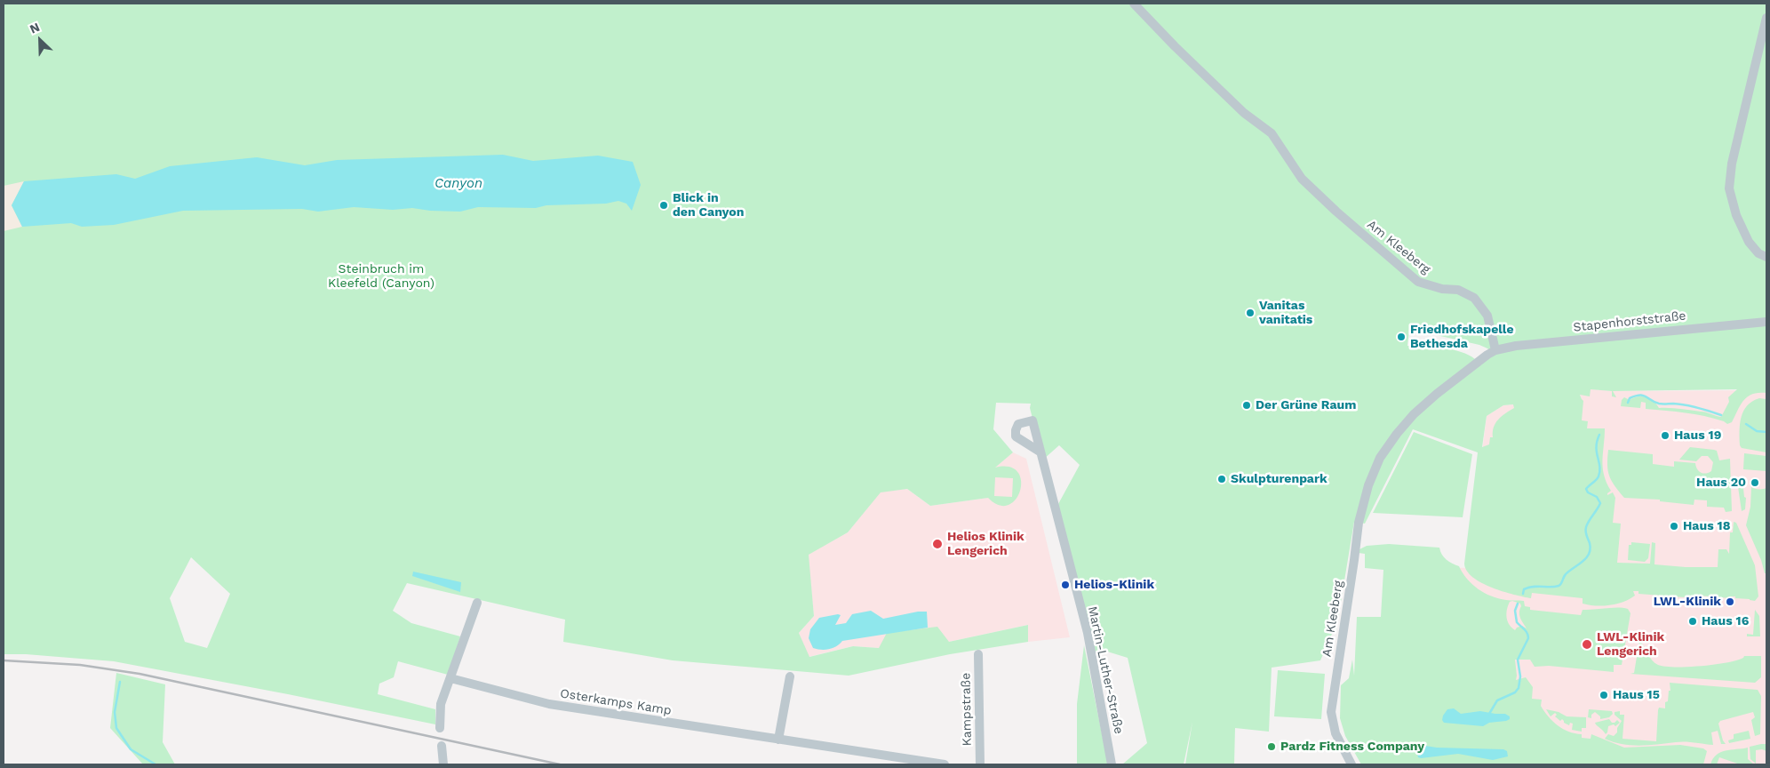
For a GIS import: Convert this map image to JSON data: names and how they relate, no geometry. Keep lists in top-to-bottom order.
{
  "streets": {
    "street": [
      "Am Kleeberg",
      "Stapenhorststraße",
      "Martin-Luther-Straße",
      "Osterkamps Kamp",
      "Kampstraße"
    ]
  },
  "crossings": [
    ["Am Kleeberg", "Stapenhorststraße"]
  ],
  "water": ["Canyon"],
  "parks": ["Steinbruch im Kleefeld (Canyon)"],
  "places": [
    "Blick in den Canyon",
    "Vanitas vanitatis",
    "Friedhofskapelle Bethesda",
    "Der Grüne Raum",
    "Haus 19",
    "Skulpturenpark",
    "Haus 20",
    "Haus 18",
    "Helios Klinik Lengerich",
    "Helios-Klinik",
    "LWL-Klinik",
    "Haus 16",
    "LWL-Klinik Lengerich",
    "Haus 15",
    "Pardz Fitness Company"
  ],
  "north": "top left"
}
